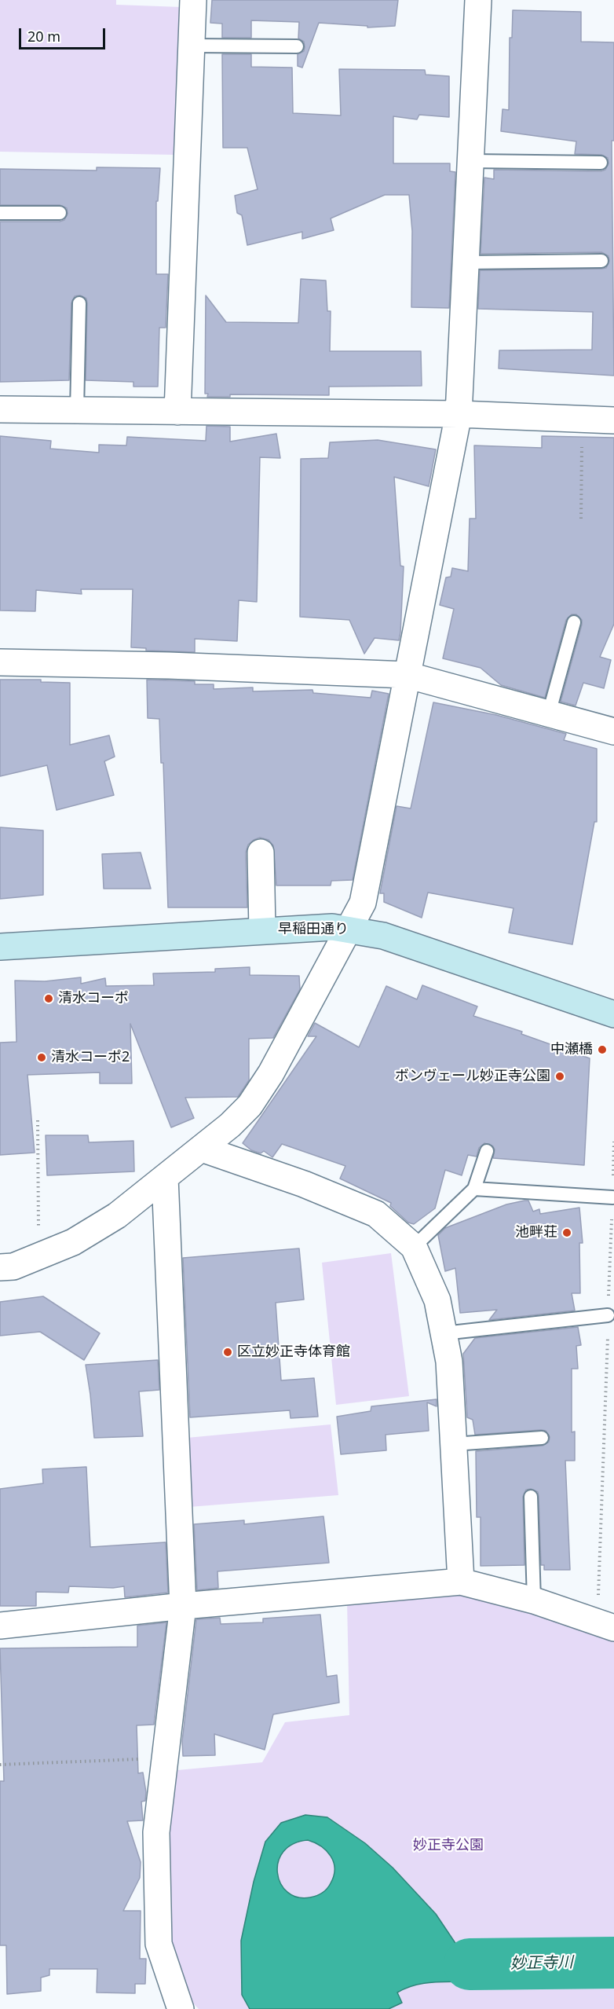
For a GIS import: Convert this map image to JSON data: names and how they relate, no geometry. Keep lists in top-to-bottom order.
{
  "streets": {
    "main road": ["早稲田通り"]
  },
  "water": ["妙正寺川"],
  "parks": ["妙正寺公園"],
  "places": [
    "清水コーポ",
    "中瀬橋",
    "清水コーポ2",
    "ボンヴェール妙正寺公園",
    "池畔荘",
    "区立妙正寺体育館"
  ],
  "scale_bar": "20 m"
}
